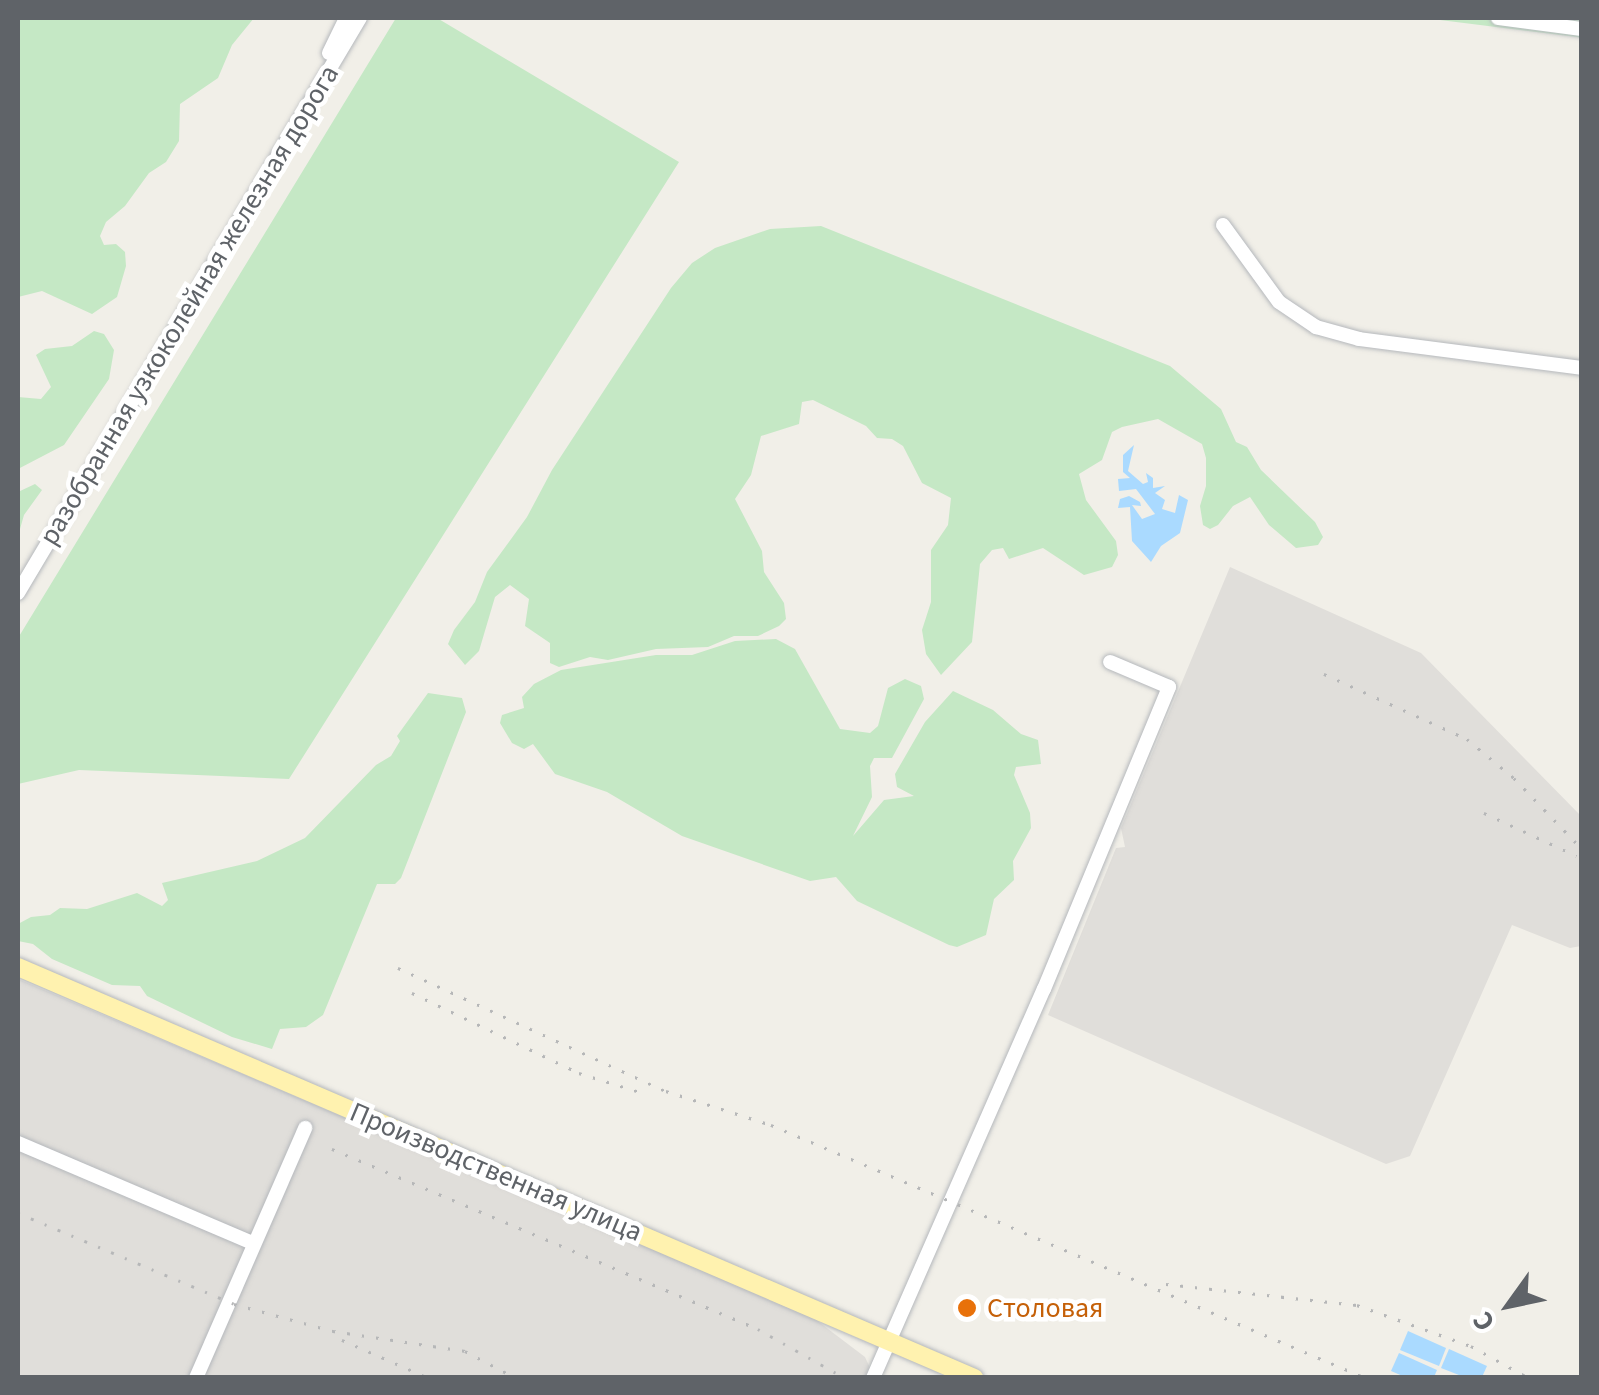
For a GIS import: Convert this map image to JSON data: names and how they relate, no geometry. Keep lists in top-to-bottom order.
{
  "streets": {
    "main road": ["Производственная улица"],
    "street": ["разобранная узкоколейная железная дорога"]
  },
  "places": ["Cтоловая"],
  "north": "bottom left"
}
